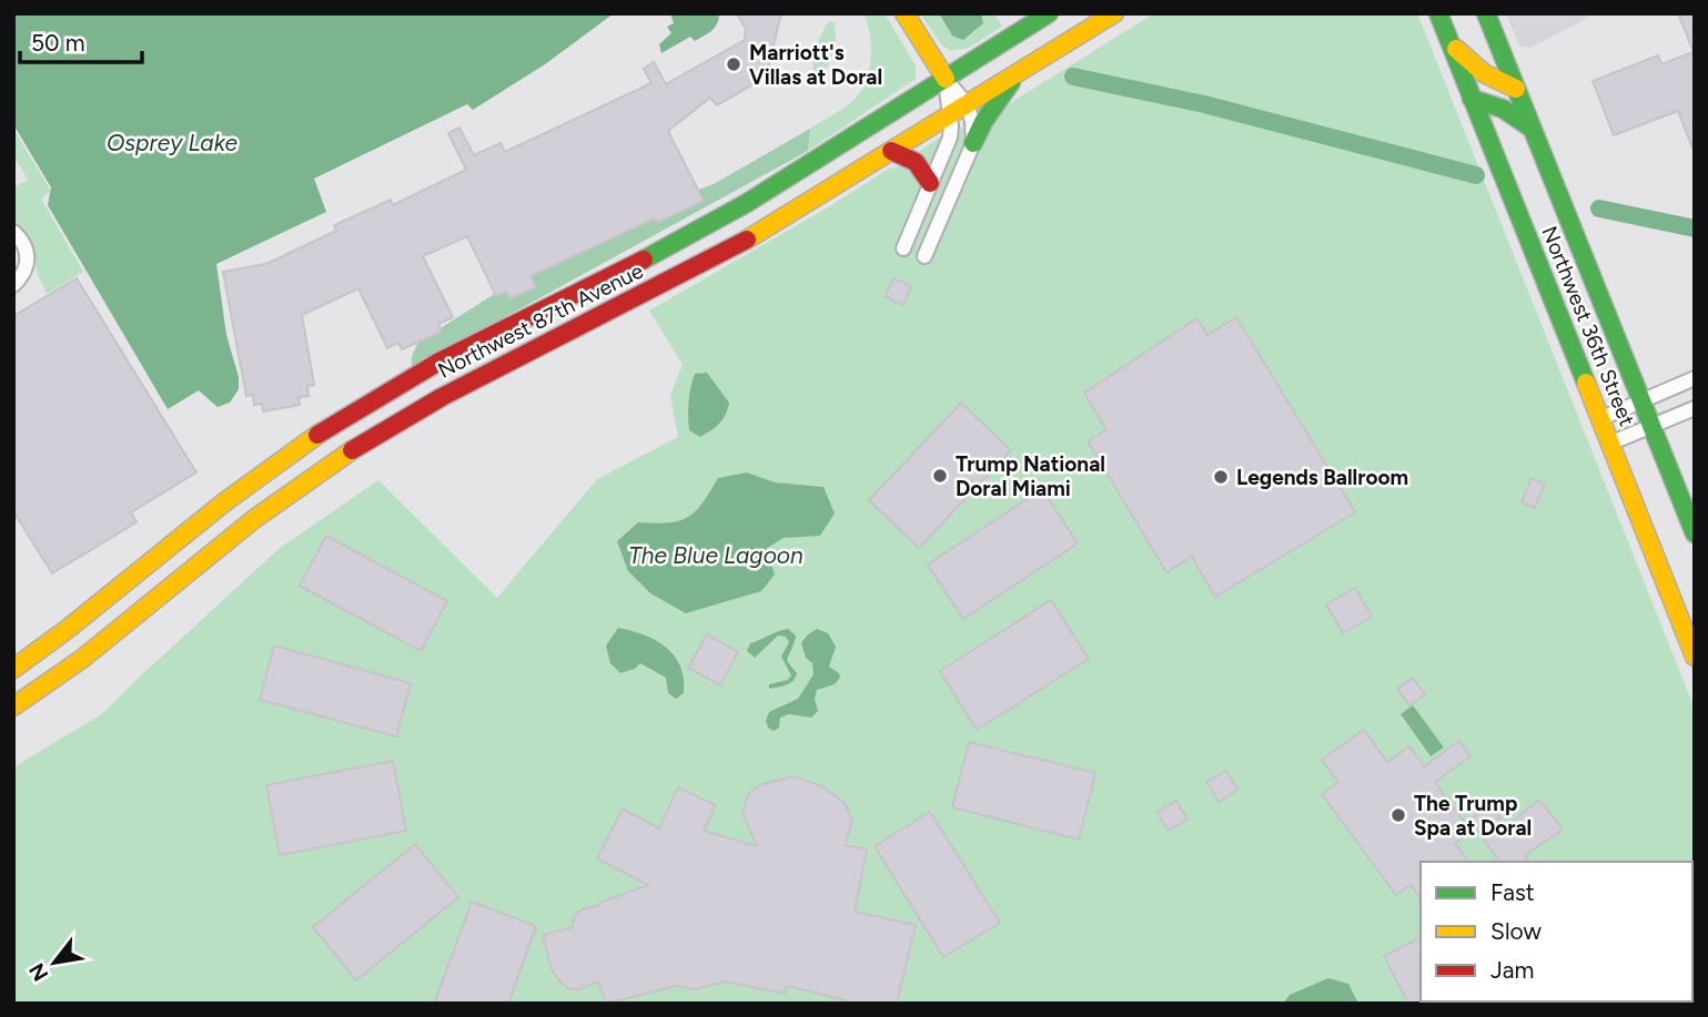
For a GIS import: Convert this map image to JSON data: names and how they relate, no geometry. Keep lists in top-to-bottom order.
{
  "streets": {
    "main road": ["Northwest 87th Avenue", "Northwest 36th Street"]
  },
  "water": ["Osprey Lake", "The Blue Lagoon"],
  "places": [
    "Marriott's Villas at Doral",
    "Trump National Doral Miami",
    "Legends Ballroom",
    "The Trump Spa at Doral"
  ],
  "legend": ["Fast", "Slow", "Jam"],
  "scale_bar": "50 m",
  "north": "bottom left"
}
